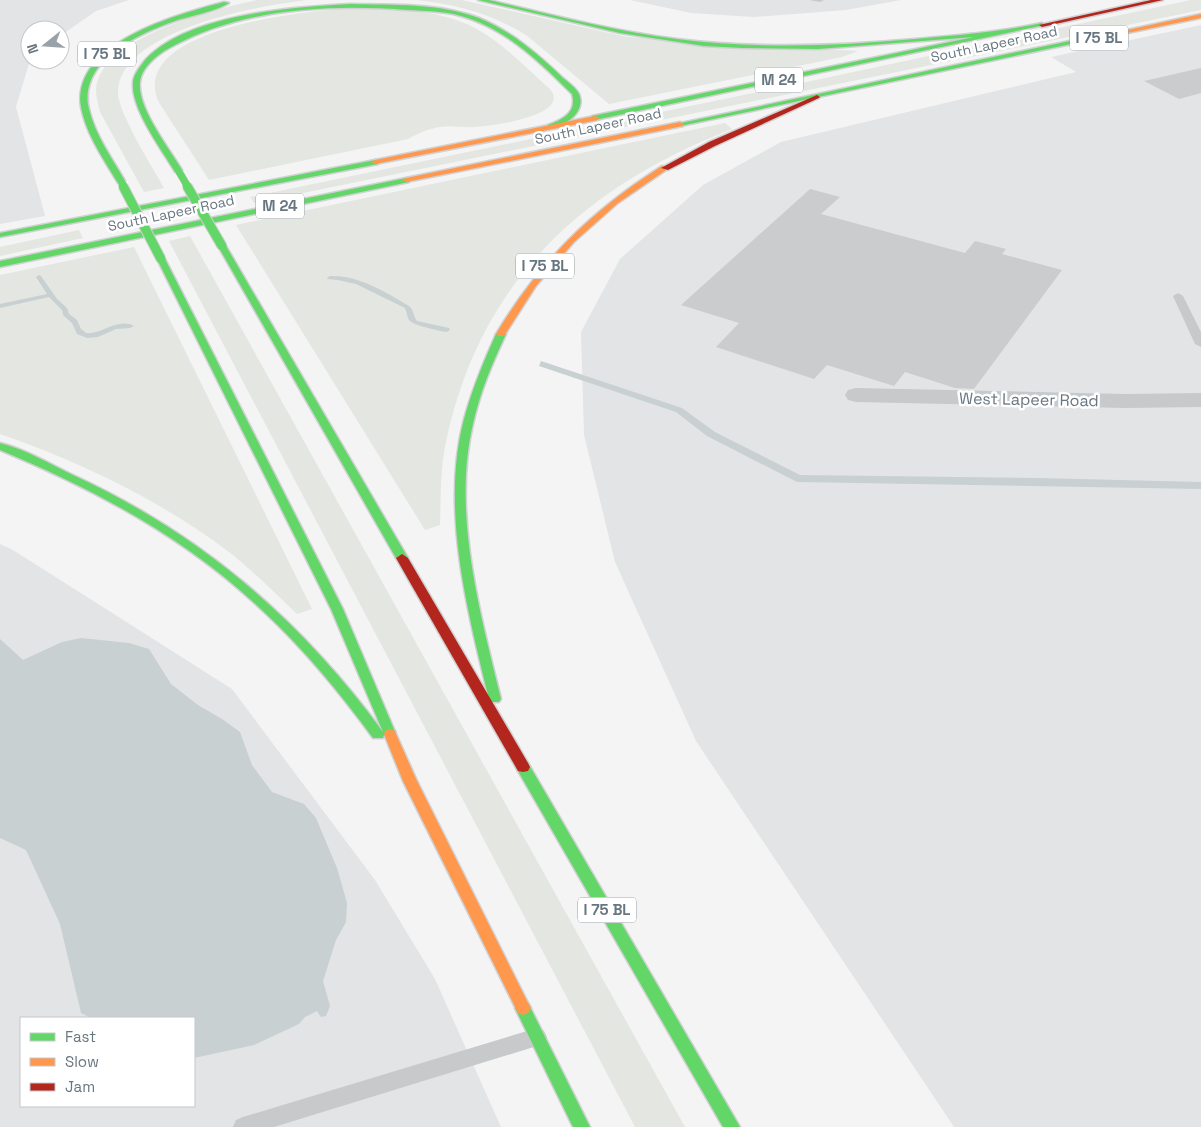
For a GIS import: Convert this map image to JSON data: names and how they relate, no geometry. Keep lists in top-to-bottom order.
{
  "streets": {
    "main road": ["I 75 BL", "South Lapeer Road", "M 24"],
    "street": ["West Lapeer Road"]
  },
  "crossings": [
    ["I 75 BL", "South Lapeer Road"]
  ],
  "legend": ["Fast", "Slow", "Jam"],
  "north": "left"
}
